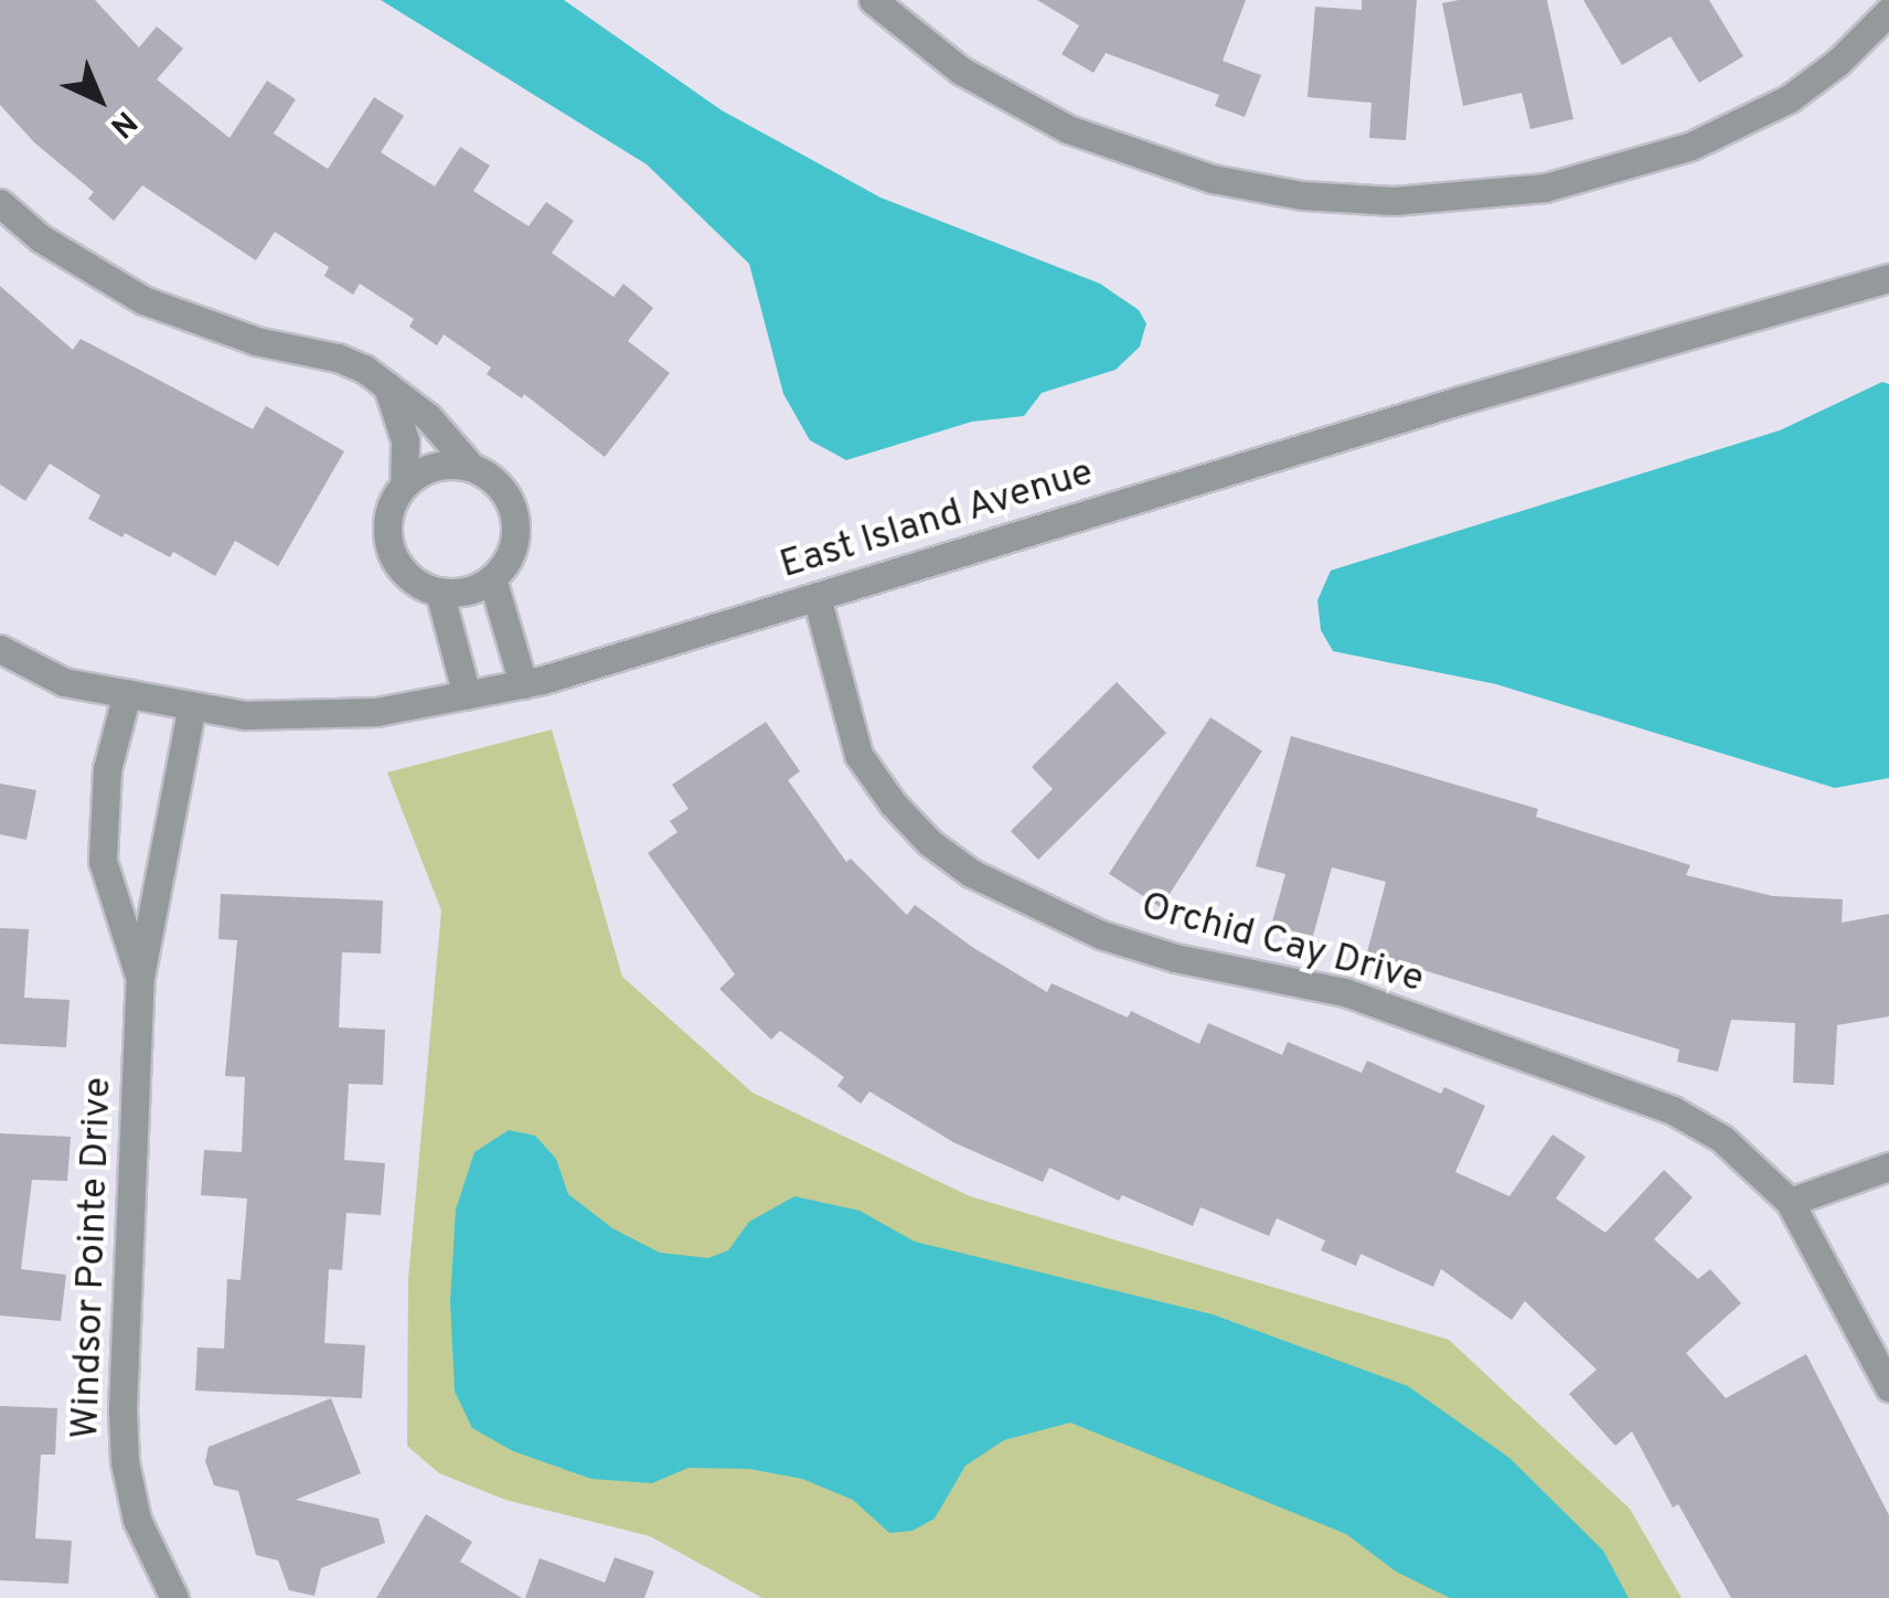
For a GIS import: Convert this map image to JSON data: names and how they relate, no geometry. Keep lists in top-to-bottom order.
{
  "streets": {
    "street": ["East Island Avenue", "Orchid Cay Drive", "Windsor Pointe Drive"]
  },
  "crossings": [
    ["East Island Avenue", "Orchid Cay Drive"],
    ["East Island Avenue", "Windsor Pointe Drive"]
  ],
  "north": "bottom right"
}
